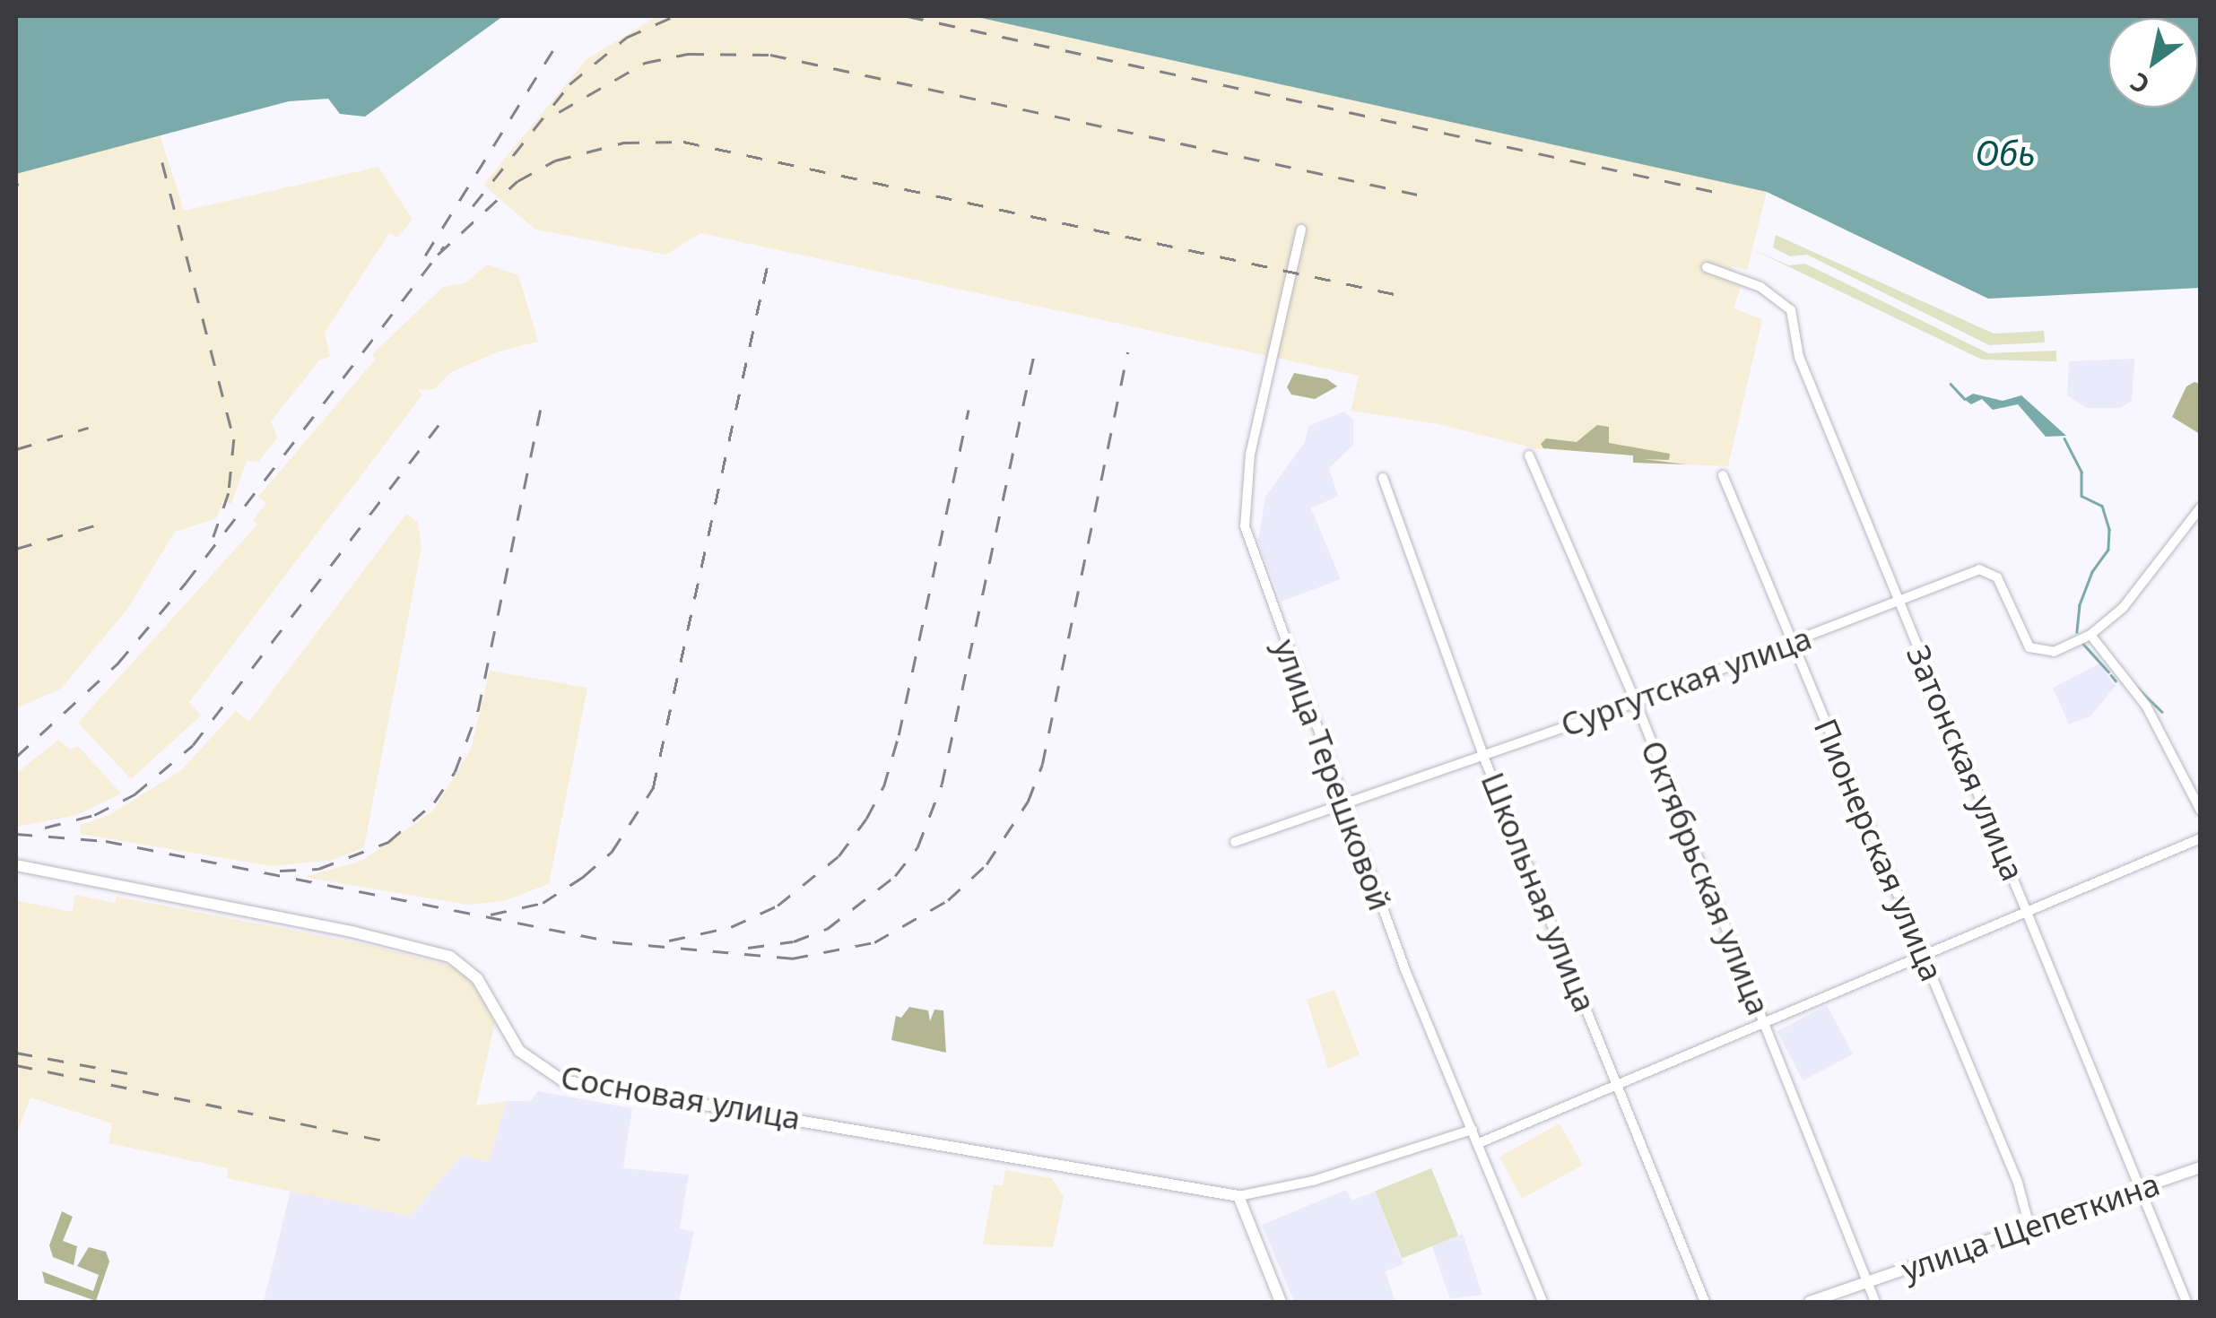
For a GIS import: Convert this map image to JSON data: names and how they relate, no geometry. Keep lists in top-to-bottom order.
{
  "streets": {
    "main road": ["Сосновая улица", "улица Щепеткина"],
    "street": [
      "Сургутская улица",
      "Затонская улица",
      "улица Терешковой",
      "Пионерская улица",
      "Октябрьская улица",
      "Школьная улица"
    ]
  },
  "crossings": [
    ["Сургутская улица", "Затонская улица"],
    ["Сургутская улица", "улица Терешковой"],
    ["Сургутская улица", "Пионерская улица"],
    ["Сургутская улица", "Октябрьская улица"],
    ["Сургутская улица", "Школьная улица"],
    ["Затонская улица", "улица Щепеткина"],
    ["Пионерская улица", "улица Щепеткина"],
    ["Октябрьская улица", "улица Щепеткина"]
  ],
  "water": ["Обь"],
  "north": "bottom left"
}
